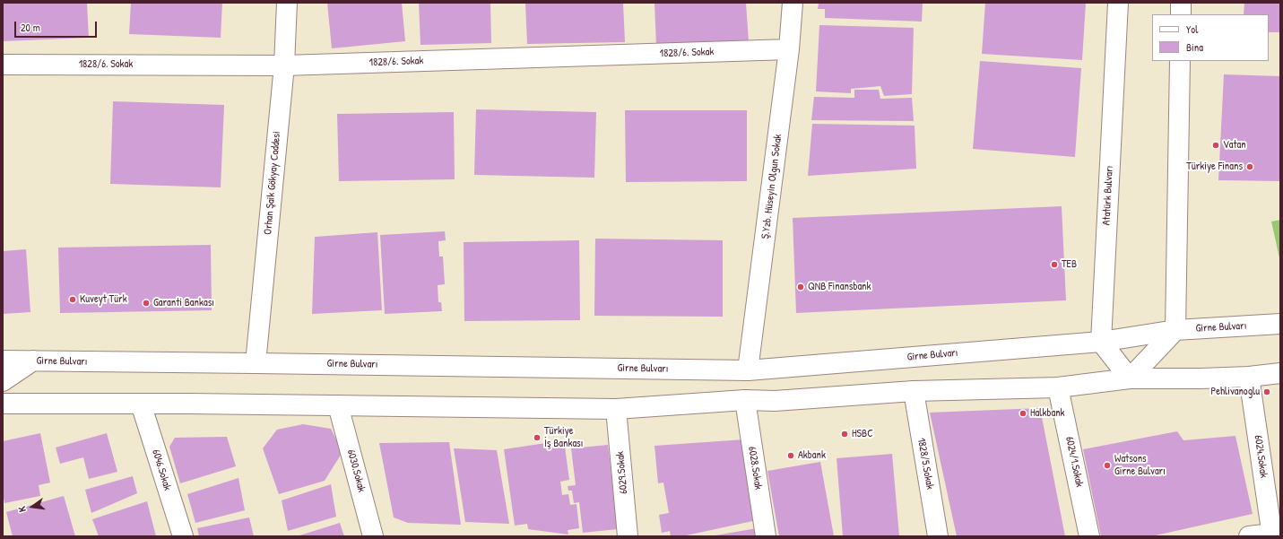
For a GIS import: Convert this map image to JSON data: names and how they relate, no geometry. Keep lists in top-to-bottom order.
{
  "streets": {
    "main road": [
      "1828/6. Sokak",
      "Orhan Şaik Gökyay Caddesi",
      "Ş.Yzb. Hüseyin Olgun Sokak",
      "Atatürk Bulvarı",
      "Girne Bulvarı",
      "6024.Sokak",
      "6024/1.Sokak",
      "1828/5.Sokak",
      "6028.Sokak",
      "6046.Sokak",
      "6030.Sokak",
      "6029.Sokak"
    ]
  },
  "crossings": [
    ["1828/6. Sokak", "Orhan Şaik Gökyay Caddesi"],
    ["1828/6. Sokak", "Ş.Yzb. Hüseyin Olgun Sokak"],
    ["Orhan Şaik Gökyay Caddesi", "Girne Bulvarı"],
    ["Ş.Yzb. Hüseyin Olgun Sokak", "Girne Bulvarı"],
    ["Atatürk Bulvarı", "Girne Bulvarı"]
  ],
  "places": [
    "Vatan",
    "Türkiye Finans",
    "TEB",
    "QNB Finansbank",
    "Kuveyt Türk",
    "Garanti Bankası",
    "Pehlivanoglu",
    "Halkbank",
    "HSBC",
    "Türkiye İş Bankası",
    "Akbank",
    "Watsons Girne Bulvarı"
  ],
  "legend": ["Yol", "Bina"],
  "scale_bar": "20 m",
  "north": "left"
}
